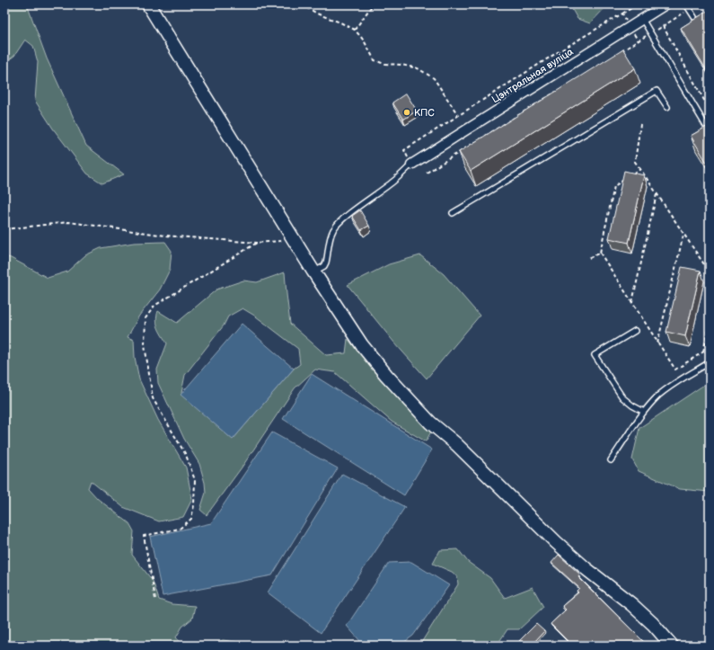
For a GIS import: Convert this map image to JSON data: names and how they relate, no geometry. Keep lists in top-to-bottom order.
{
  "streets": {
    "street": ["Цэнтральная вуліца"]
  },
  "places": ["КПС"]
}
